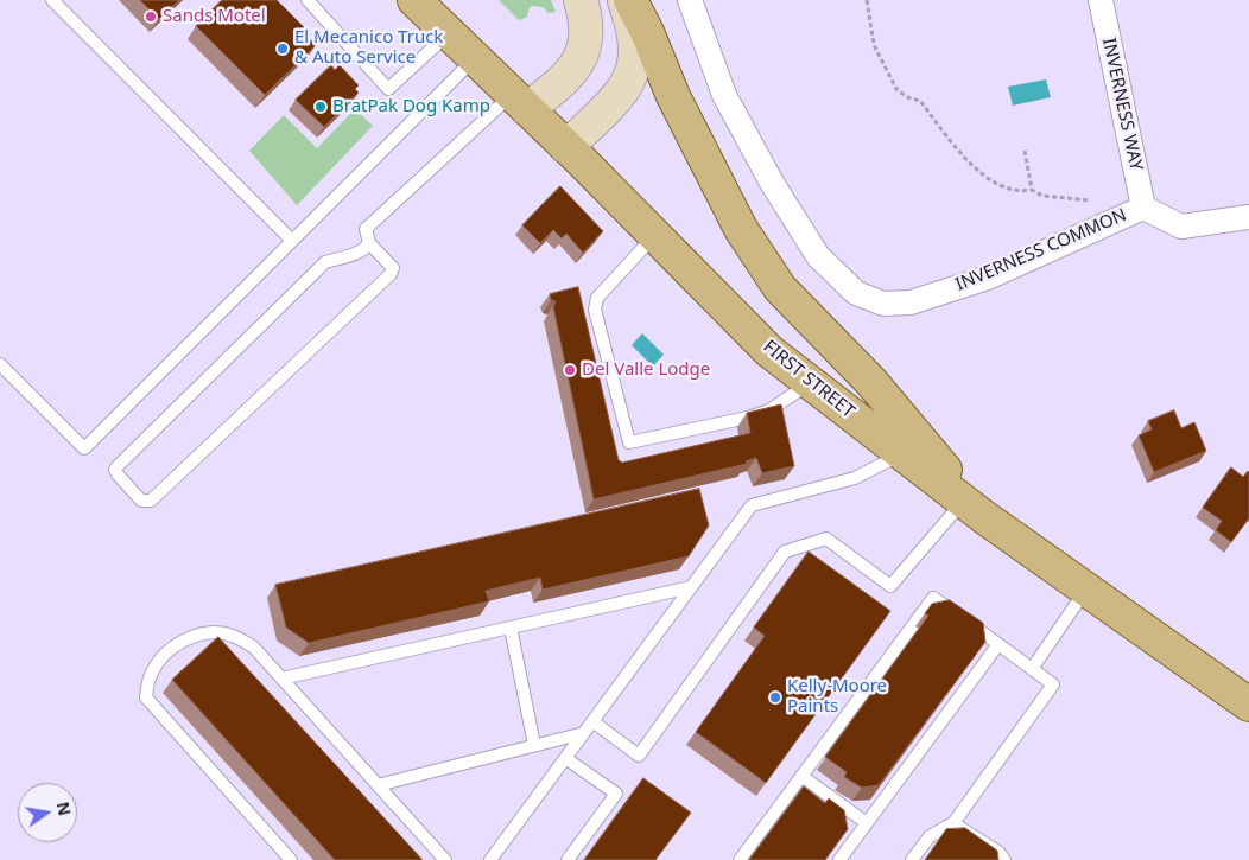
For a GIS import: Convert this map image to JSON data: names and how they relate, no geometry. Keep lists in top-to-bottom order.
{
  "streets": {
    "main road": ["FIRST STREET"],
    "street": ["INVERNESS WAY", "INVERNESS COMMON"]
  },
  "crossings": [
    ["INVERNESS WAY", "INVERNESS COMMON"]
  ],
  "places": [
    "Sands Motel",
    "El Mecanico Truck & Auto Service",
    "BratPak Dog Kamp",
    "Del Valle Lodge",
    "Kelly-Moore Paints"
  ],
  "north": "right"
}
